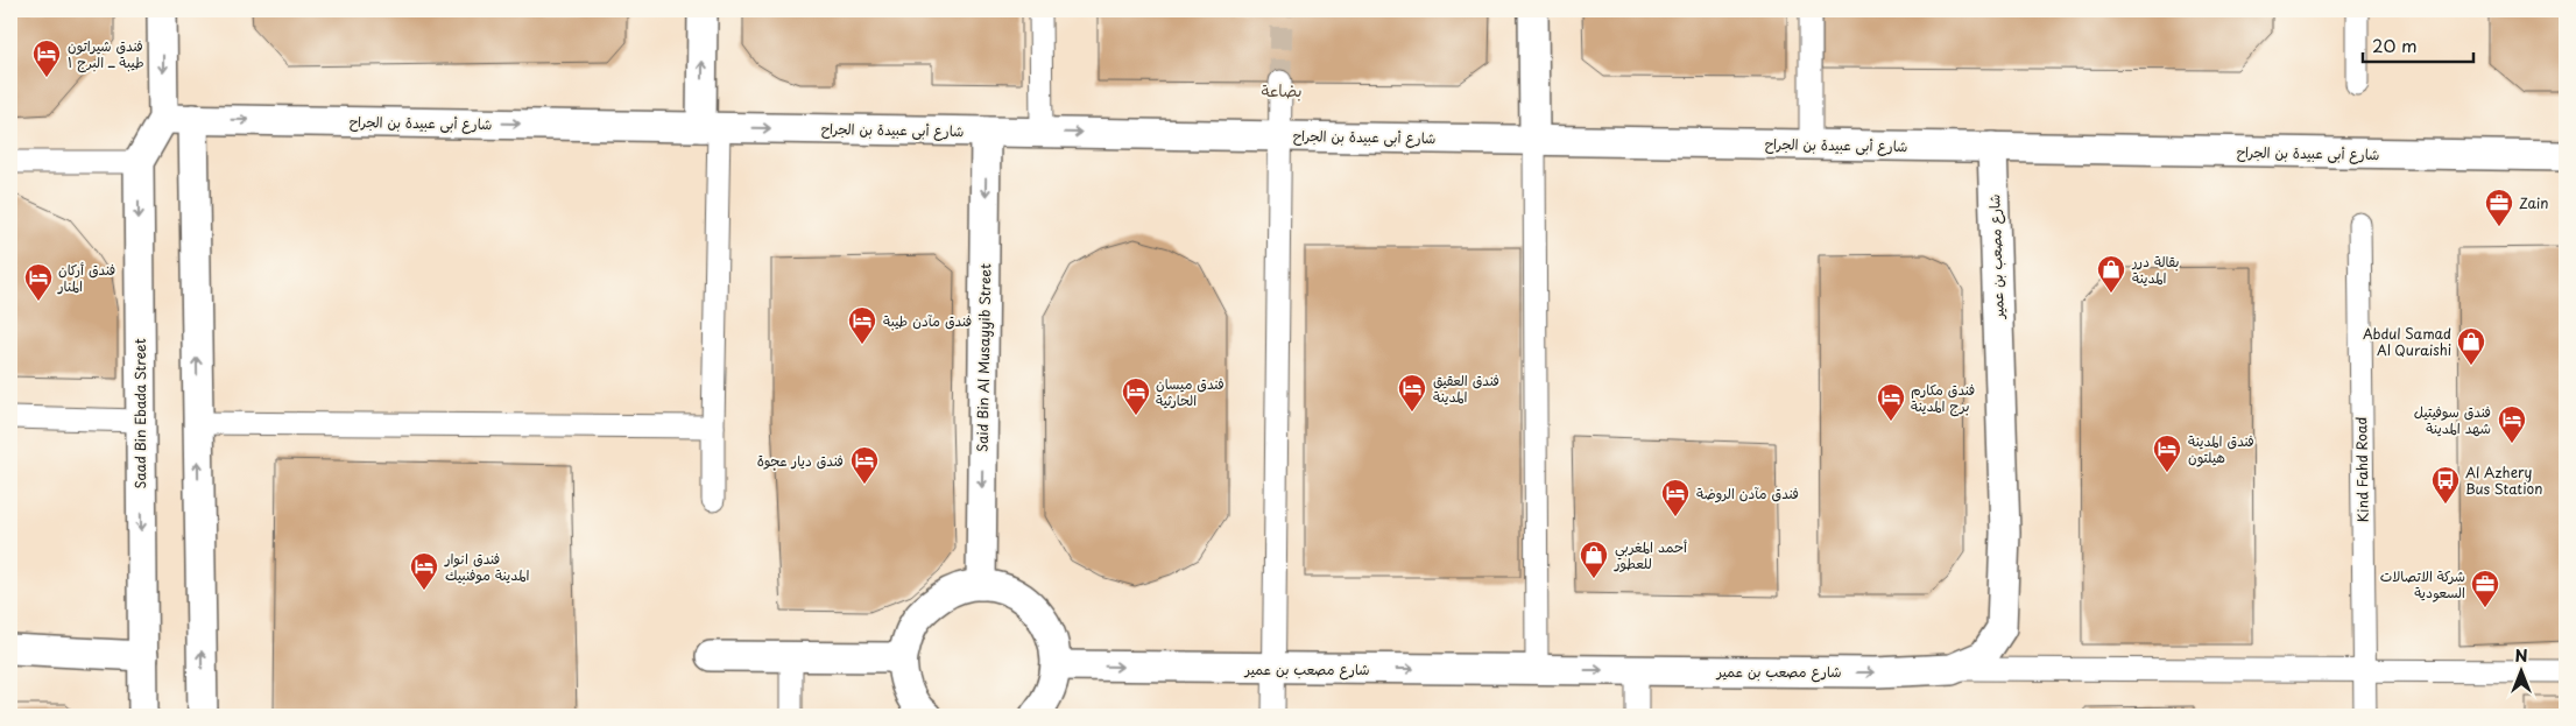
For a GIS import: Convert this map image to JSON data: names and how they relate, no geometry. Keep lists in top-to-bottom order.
{
  "streets": {
    "street": [
      "شارع أبى عبيدة بن الجراح",
      "شارع مصعب بن عمير",
      "Said Bin Al Musayyib Street",
      "Saad Bin Ebada Street",
      "Kind Fahd Road"
    ]
  },
  "crossings": [
    ["شارع أبى عبيدة بن الجراح", "شارع مصعب بن عمير"],
    ["شارع أبى عبيدة بن الجراح", "Said Bin Al Musayyib Street"],
    ["شارع أبى عبيدة بن الجراح", "Saad Bin Ebada Street"]
  ],
  "one_way": ["شارع أبى عبيدة بن الجراح", "شارع مصعب بن عمير", "Said Bin Al Musayyib Street"],
  "districts": ["بضاعة"],
  "places": {
    "hotel": [
      "فندق شيراتون طيبة ــ البرج ١",
      "فندق أركان المنار",
      "فندق مآدن طيبة",
      "فندق العقيق المدينة",
      "فندق ميسان الحارثية",
      "فندق مكارم برج المدينة",
      "فندق سوفيتيل شهد المدينة",
      "فندق المدينة هيلتون",
      "فندق ديار عجوة",
      "فندق مآدن الروضة",
      "فندق انوار المدينة موفنبيك"
    ],
    "office": ["Zain", "شركة الاتصالات السعودية"],
    "shop": ["بقالة درر المدينة", "Abdul Samad Al Quraishi", "أحمد المغربي للعطور"],
    "bus stop": ["Al Azhery Bus Station"]
  },
  "scale_bar": "20 m",
  "north": "top"
}
